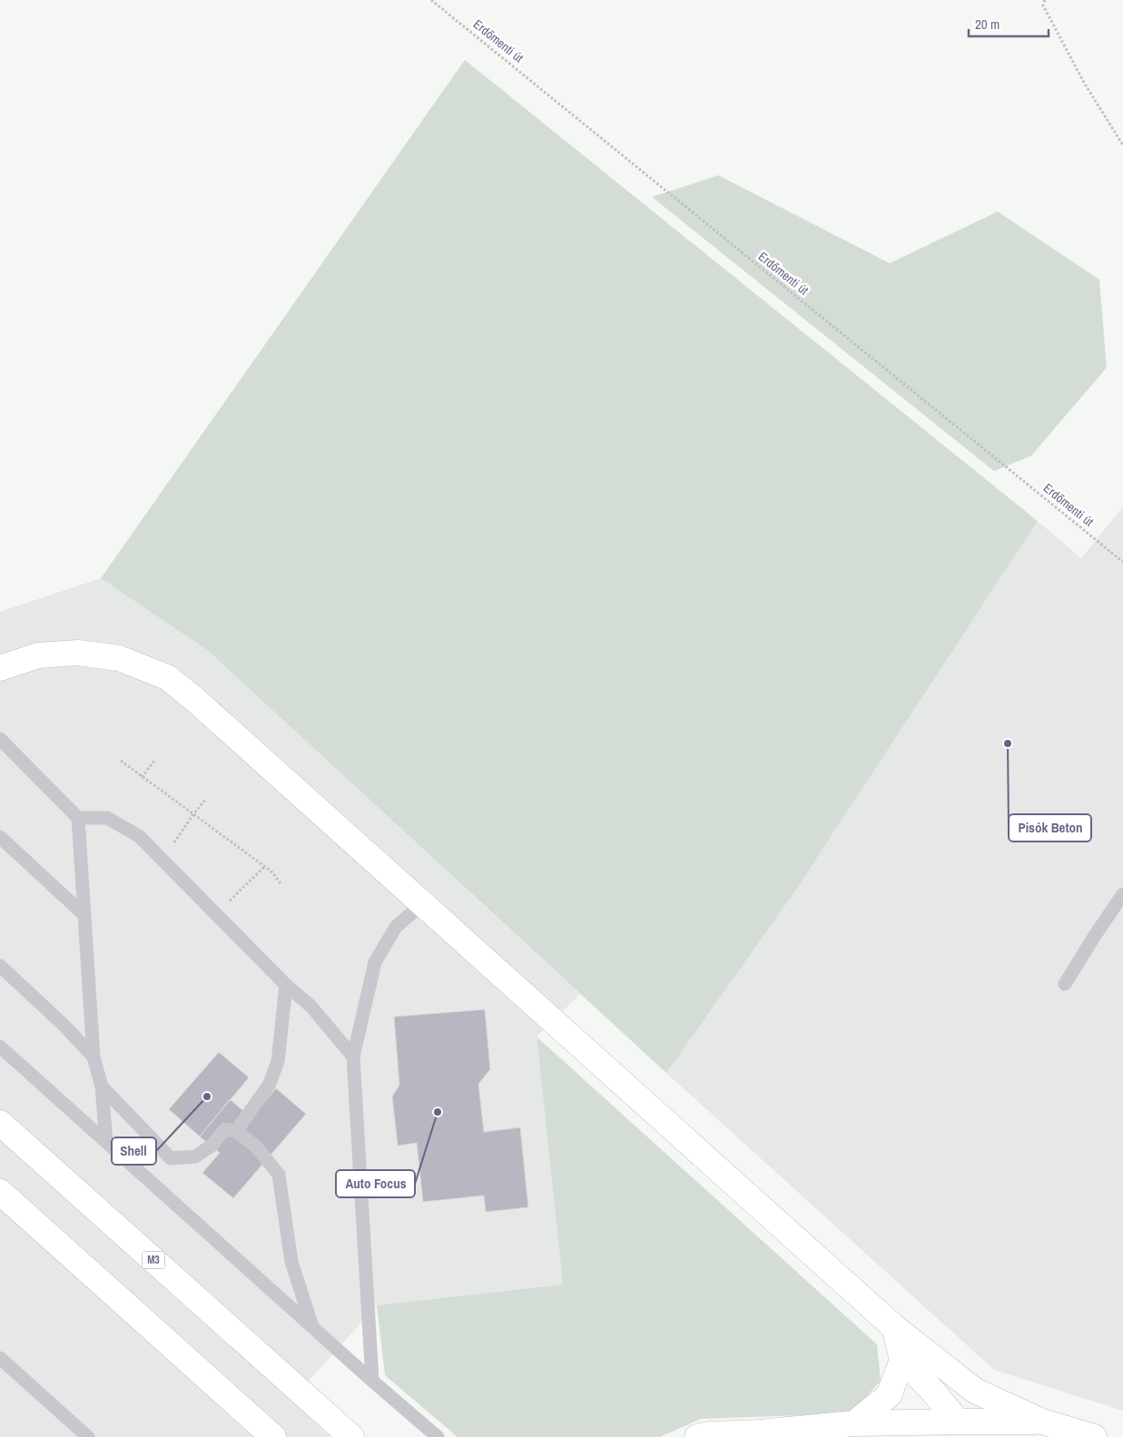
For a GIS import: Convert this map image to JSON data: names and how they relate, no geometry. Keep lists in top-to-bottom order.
{
  "streets": {
    "highway": ["M3"],
    "path": ["Erdőmenti út"]
  },
  "places": ["Pisók Beton", "Shell", "Auto Focus"],
  "scale_bar": "20 m"
}
